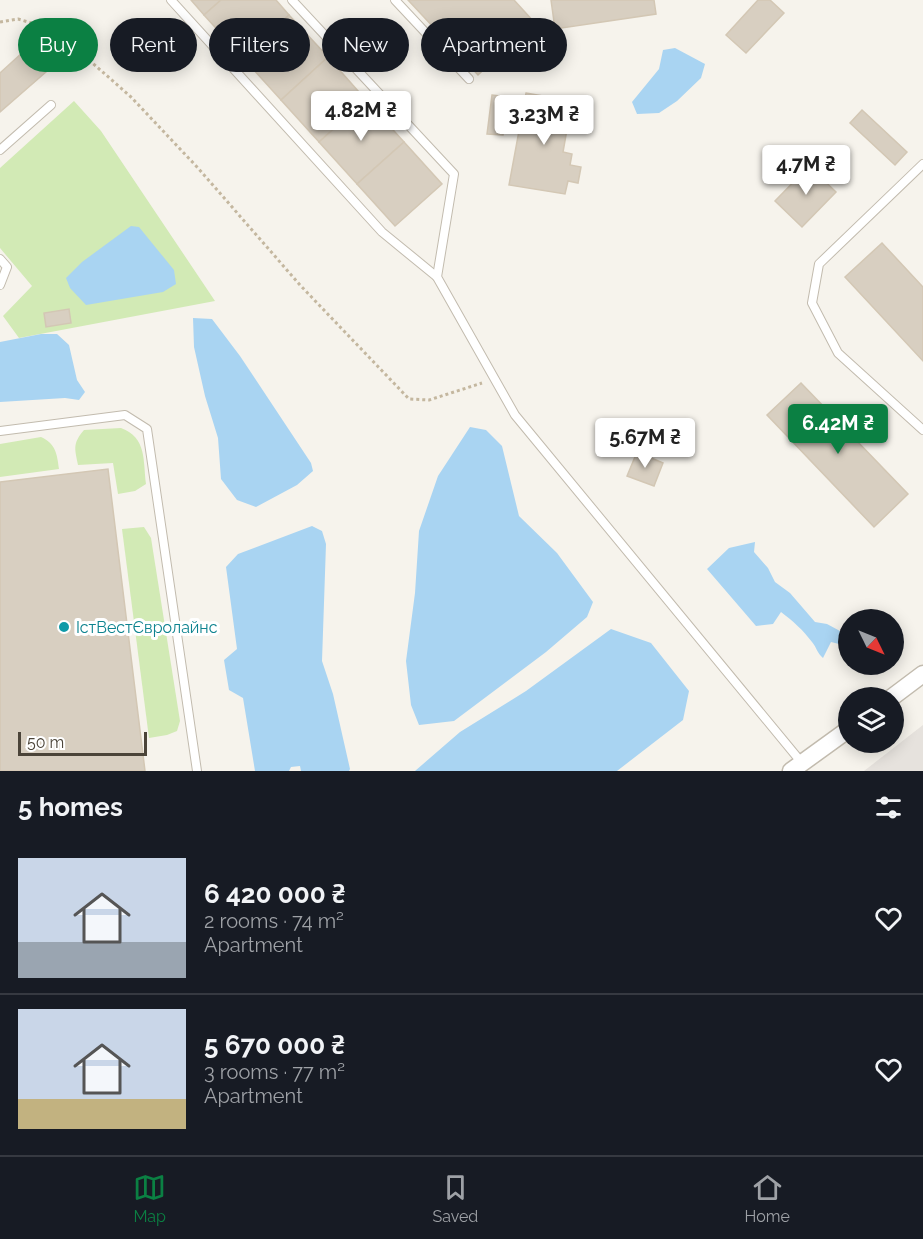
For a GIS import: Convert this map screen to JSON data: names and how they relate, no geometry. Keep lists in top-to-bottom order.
{
  "places": ["ІстВестЄвролайнс"],
  "scale_bar": "50 m",
  "north": "bottom right",
  "page": {
    "chip": [
      "Buy",
      "Rent",
      "Filters",
      "New",
      "Apartment"
    ],
    "price": [
      "4.82M ₴",
      "3.23M ₴",
      "4.7M ₴",
      "6.42M ₴",
      "5.67M ₴"
    ],
    "scale": "50 m",
    "heading": "5 homes",
    "list": [
      {
        "name": "6 420 000 ₴",
        "note": "2 rooms · 74 m² · Apartment"
      },
      {
        "name": "5 670 000 ₴",
        "note": "3 rooms · 77 m² · Apartment"
      }
    ],
    "tabs": ["Map", "Saved", "Home"]
  }
}
